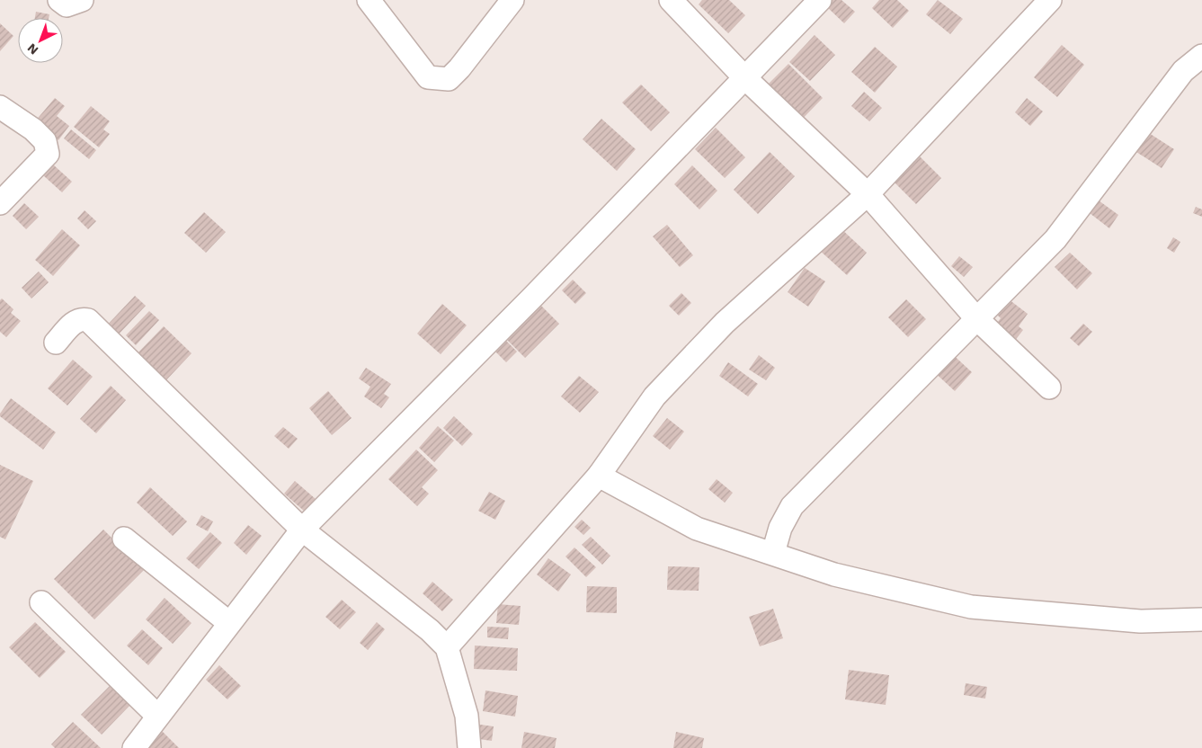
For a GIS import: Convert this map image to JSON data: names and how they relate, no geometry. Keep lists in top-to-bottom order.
{
  "north": "bottom left"
}
